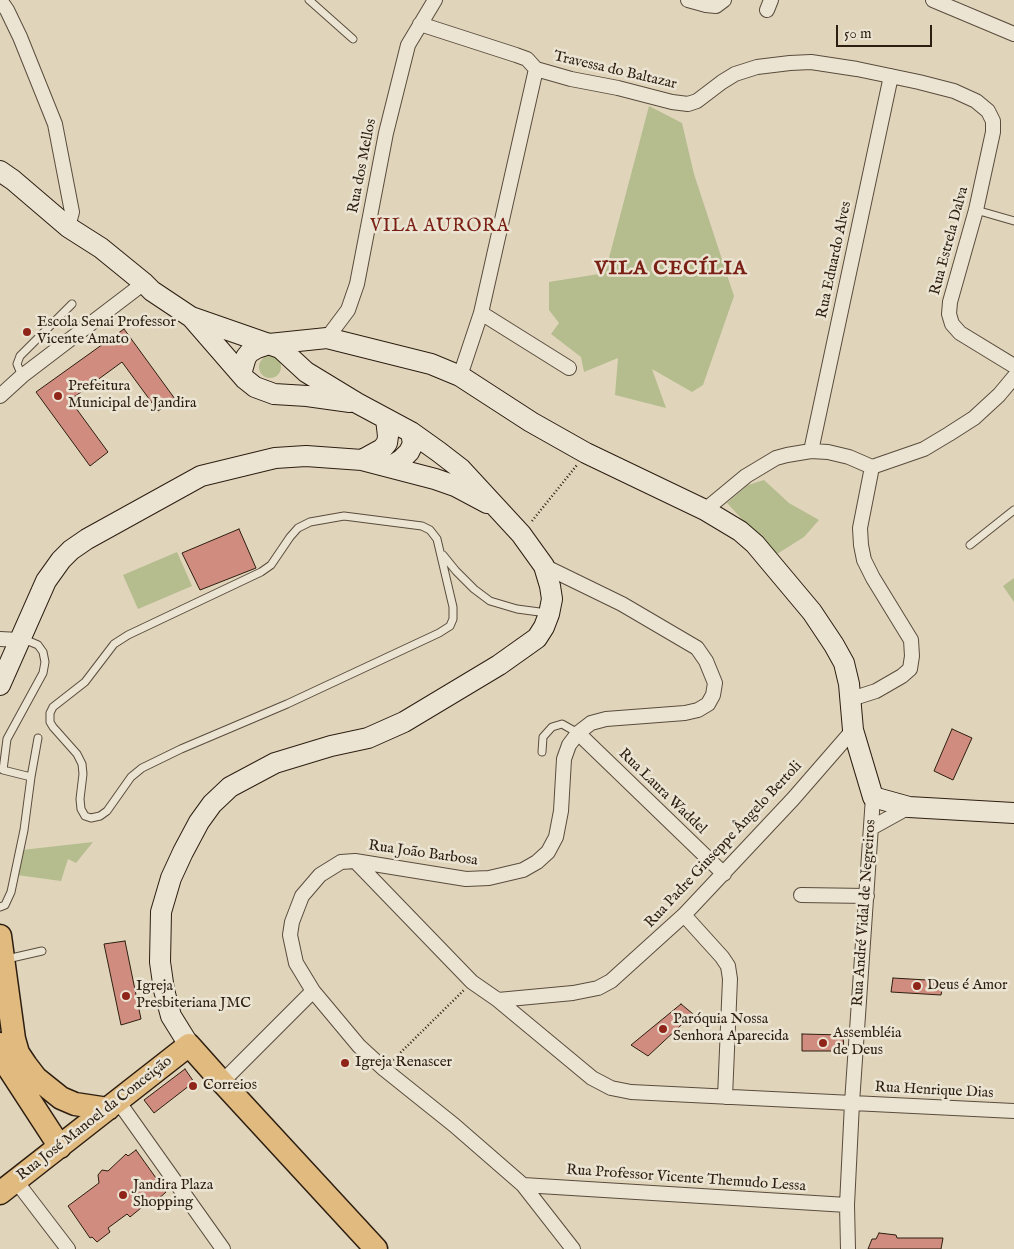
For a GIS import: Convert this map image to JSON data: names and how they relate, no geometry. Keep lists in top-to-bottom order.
{
  "streets": {
    "main road": ["Rua José Manoel da Conceição"],
    "street": [
      "Travessa do Baltazar",
      "Rua dos Mellos",
      "Rua Estrela Dalva",
      "Rua Eduardo Alves",
      "Rua Laura Waddel",
      "Rua Padre Giuseppe Ângelo Bertoli",
      "Rua João Barbosa",
      "Rua André Vidal de Negreiros",
      "Rua Henrique Dias",
      "Rua Professor Vicente Themudo Lessa"
    ]
  },
  "crossings": [
    ["Travessa do Baltazar", "Rua dos Mellos"],
    ["Travessa do Baltazar", "Rua Estrela Dalva"],
    ["Travessa do Baltazar", "Rua Eduardo Alves"],
    ["Rua dos Mellos", "Rua André Vidal de Negreiros"],
    ["Rua Laura Waddel", "Rua Padre Giuseppe Ângelo Bertoli"],
    ["Rua Laura Waddel", "Rua João Barbosa"],
    ["Rua Padre Giuseppe Ângelo Bertoli", "Rua André Vidal de Negreiros"],
    ["Rua Padre Giuseppe Ângelo Bertoli", "Rua Henrique Dias"],
    ["Rua João Barbosa", "Rua Henrique Dias"],
    ["Rua João Barbosa", "Rua Professor Vicente Themudo Lessa"],
    ["Rua André Vidal de Negreiros", "Rua Henrique Dias"],
    ["Rua André Vidal de Negreiros", "Rua Professor Vicente Themudo Lessa"]
  ],
  "districts": ["VILA AURORA", "VILA CECÍLIA"],
  "places": [
    "Escola Senai Professor Vicente Amato",
    "Prefeitura Municipal de Jandira",
    "Deus é Amor",
    "Igreja Presbiteriana JMC",
    "Paróquia Nossa Senhora Aparecida",
    "Assembléia de Deus",
    "Igreja Renascer",
    "Correios",
    "Jandira Plaza Shopping"
  ],
  "scale_bar": "50 m"
}
